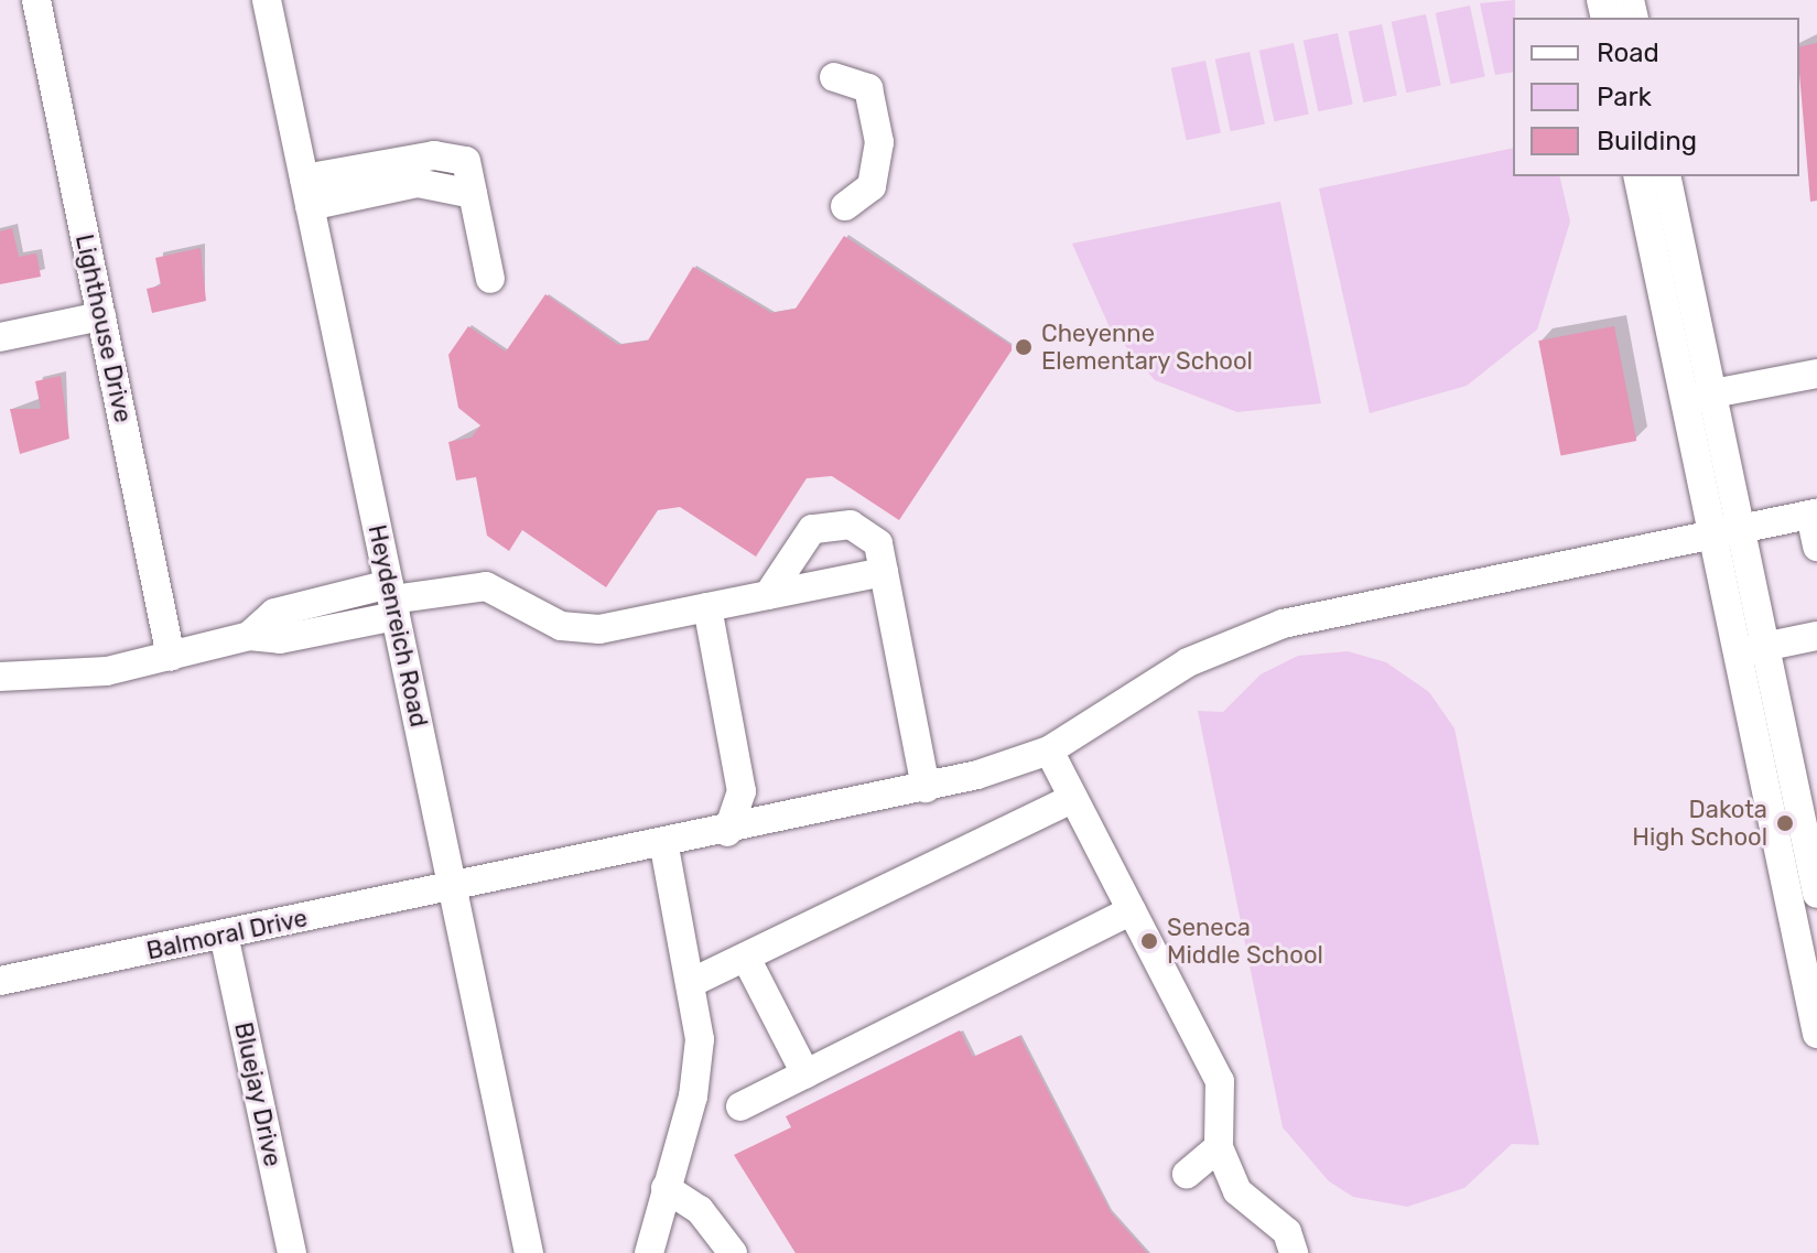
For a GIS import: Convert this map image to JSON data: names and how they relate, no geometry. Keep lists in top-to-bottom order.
{
  "streets": {
    "street": [
      "Lighthouse Drive",
      "Heydenreich Road",
      "Balmoral Drive",
      "Bluejay Drive"
    ]
  },
  "crossings": [
    ["Heydenreich Road", "Balmoral Drive"],
    ["Balmoral Drive", "Bluejay Drive"]
  ],
  "places": ["Cheyenne Elementary School", "Dakota High School", "Seneca Middle School"],
  "legend": ["Road", "Park", "Building"]
}
